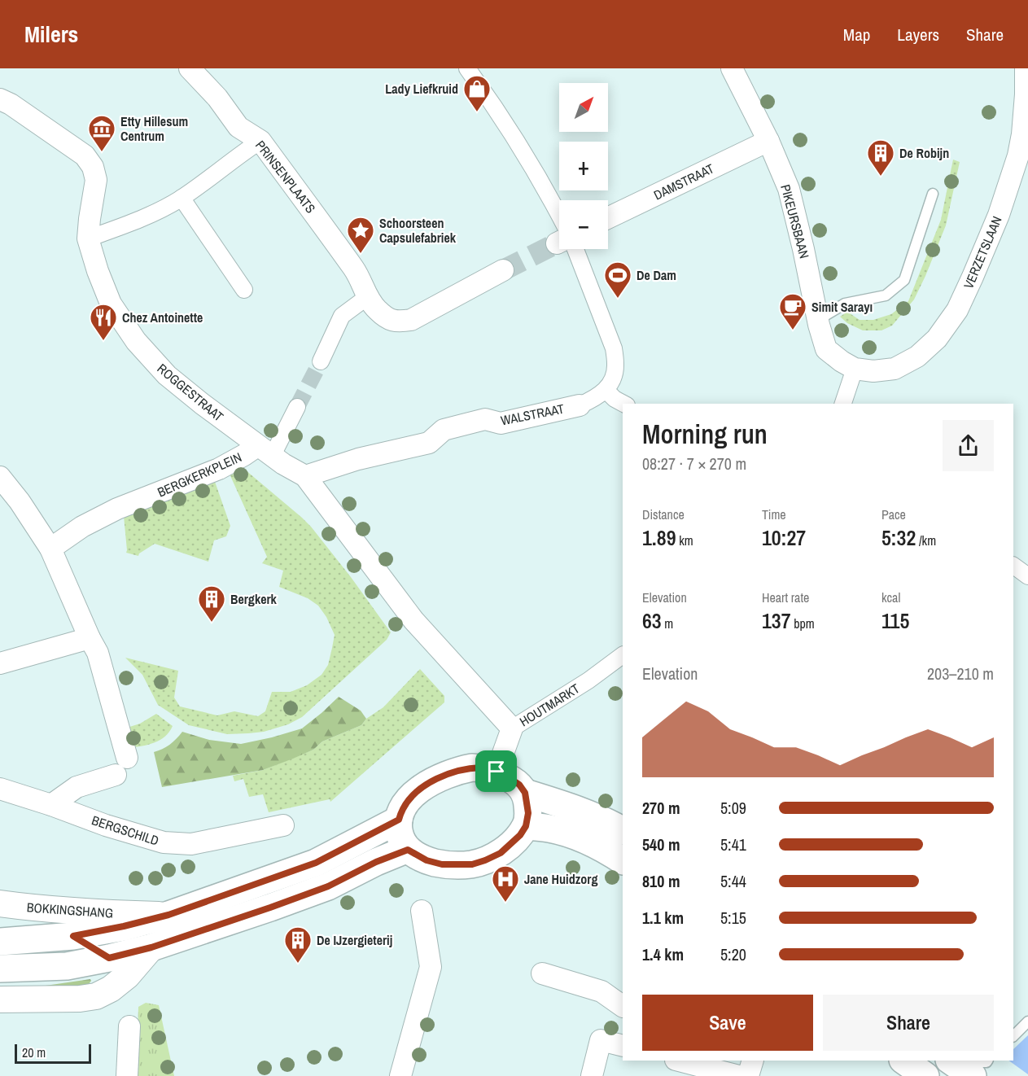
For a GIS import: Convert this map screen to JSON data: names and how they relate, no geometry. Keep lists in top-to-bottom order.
{
  "streets": {
    "street": [
      "PRINSENPLAATS",
      "DAMSTRAAT",
      "PIKEURSBAAN",
      "VERZETSLAAN",
      "ROGGESTRAAT",
      "WALSTRAAT",
      "BERGKERKPLEIN",
      "HOUTMARKT",
      "BERGSCHILD",
      "BOKKINGSHANG"
    ]
  },
  "crossings": [
    ["DAMSTRAAT", "PIKEURSBAAN"],
    ["PIKEURSBAAN", "VERZETSLAAN"],
    ["ROGGESTRAAT", "BERGKERKPLEIN"]
  ],
  "places": {
    "shop": ["Lady Liefkruid"],
    "museum": ["Etty Hillesum Centrum"],
    "building": ["De Robijn", "Bergkerk", "De IJzergieterij"],
    "place": ["Schoorsteen Capsulefabriek"],
    "sports": ["De Dam"],
    "cafe": ["Simit Sarayı"],
    "restaurant": ["Chez Antoinette"],
    "hospital": ["Jane Huidzorg"]
  },
  "scale_bar": "20 m",
  "north": "top right",
  "page": {
    "header": "Milers",
    "nav": ["Map", "Layers", "Share"],
    "map_buttons": ["+", "−"],
    "heading": ["Morning run", "08:27 · 7 × 270 m"],
    "stats": [
      ["Distance", "1.89 km"],
      ["Time", "10:27"],
      ["Pace", "5:32 /km"],
      ["Elevation", "63 m"],
      ["Heart rate", "137 bpm"],
      ["kcal", "115"]
    ],
    "chart": ["Elevation", "203–210 m"],
    "list": [
      {
        "name": "270 m",
        "note": "5:09"
      },
      {
        "name": "540 m",
        "note": "5:41"
      },
      {
        "name": "810 m",
        "note": "5:44"
      },
      {
        "name": "1.1 km",
        "note": "5:15"
      },
      {
        "name": "1.4 km",
        "note": "5:20"
      }
    ],
    "buttons": ["Save", "Share"],
    "scale": "20 m"
  }
}
